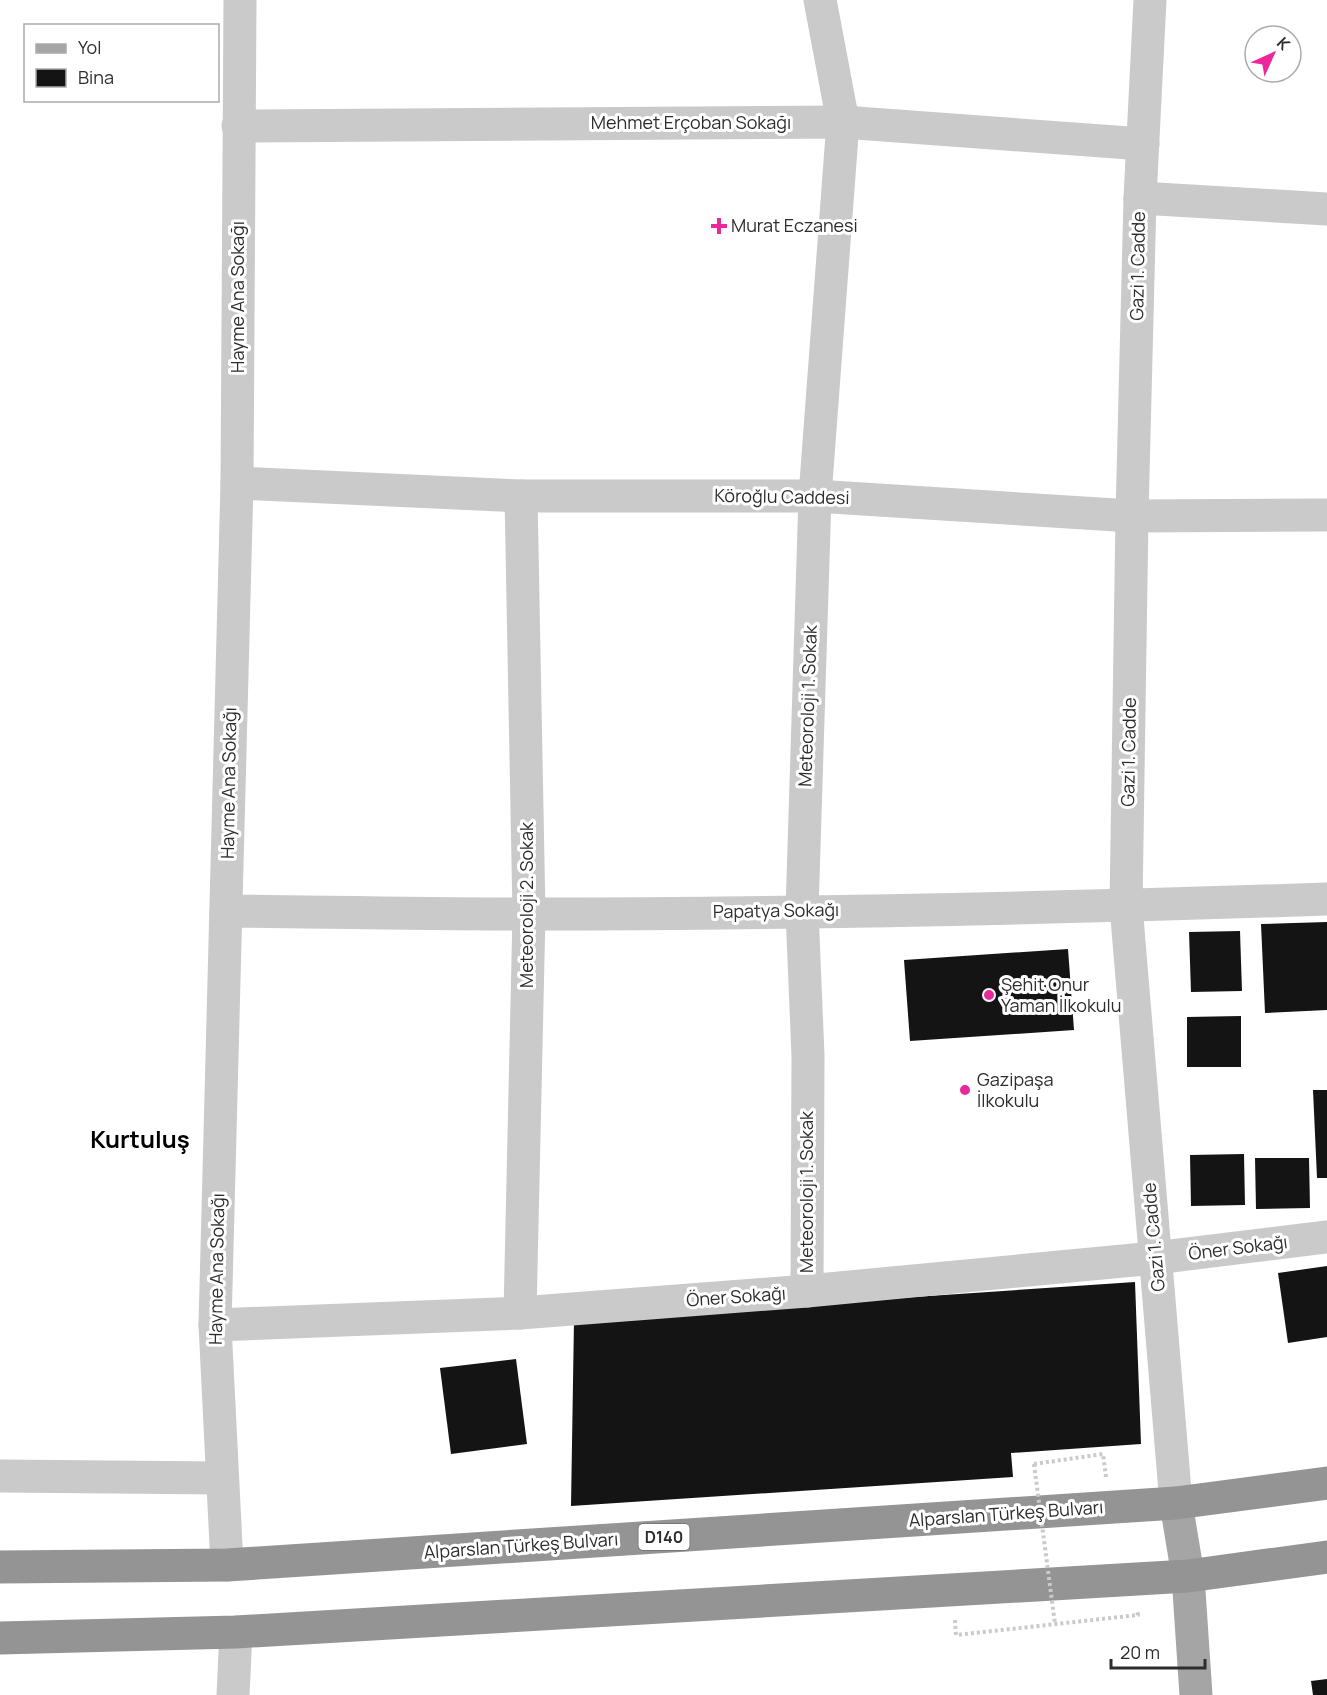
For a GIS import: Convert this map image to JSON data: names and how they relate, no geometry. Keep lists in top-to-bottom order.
{
  "streets": {
    "highway": ["Alparslan Türkeş Bulvarı", "D140"],
    "street": [
      "Mehmet Erçoban Sokağı",
      "Gazi 1. Cadde",
      "Hayme Ana Sokağı",
      "Köroğlu Caddesi",
      "Meteoroloji 1. Sokak",
      "Meteoroloji 2. Sokak",
      "Papatya Sokağı",
      "Öner Sokağı"
    ]
  },
  "crossings": [
    ["Mehmet Erçoban Sokağı", "Gazi 1. Cadde"],
    ["Mehmet Erçoban Sokağı", "Hayme Ana Sokağı"],
    ["Mehmet Erçoban Sokağı", "Meteoroloji 1. Sokak"],
    ["Gazi 1. Cadde", "Köroğlu Caddesi"],
    ["Gazi 1. Cadde", "Papatya Sokağı"],
    ["Gazi 1. Cadde", "Öner Sokağı"],
    ["Gazi 1. Cadde", "Alparslan Türkeş Bulvarı"],
    ["Hayme Ana Sokağı", "Köroğlu Caddesi"],
    ["Hayme Ana Sokağı", "Papatya Sokağı"],
    ["Hayme Ana Sokağı", "Öner Sokağı"],
    ["Hayme Ana Sokağı", "Alparslan Türkeş Bulvarı"],
    ["Köroğlu Caddesi", "Meteoroloji 1. Sokak"],
    ["Köroğlu Caddesi", "Meteoroloji 2. Sokak"],
    ["Meteoroloji 1. Sokak", "Papatya Sokağı"],
    ["Meteoroloji 1. Sokak", "Öner Sokağı"],
    ["Meteoroloji 2. Sokak", "Papatya Sokağı"],
    ["Meteoroloji 2. Sokak", "Öner Sokağı"]
  ],
  "districts": ["Kurtuluş"],
  "places": {
    "health": ["Murat Eczanesi"],
    "other": ["Şehit Onur Yaman İlkokulu", "Gazipaşa İlkokulu"]
  },
  "legend": ["Yol", "Bina"],
  "scale_bar": "20 m",
  "north": "top right"
}
